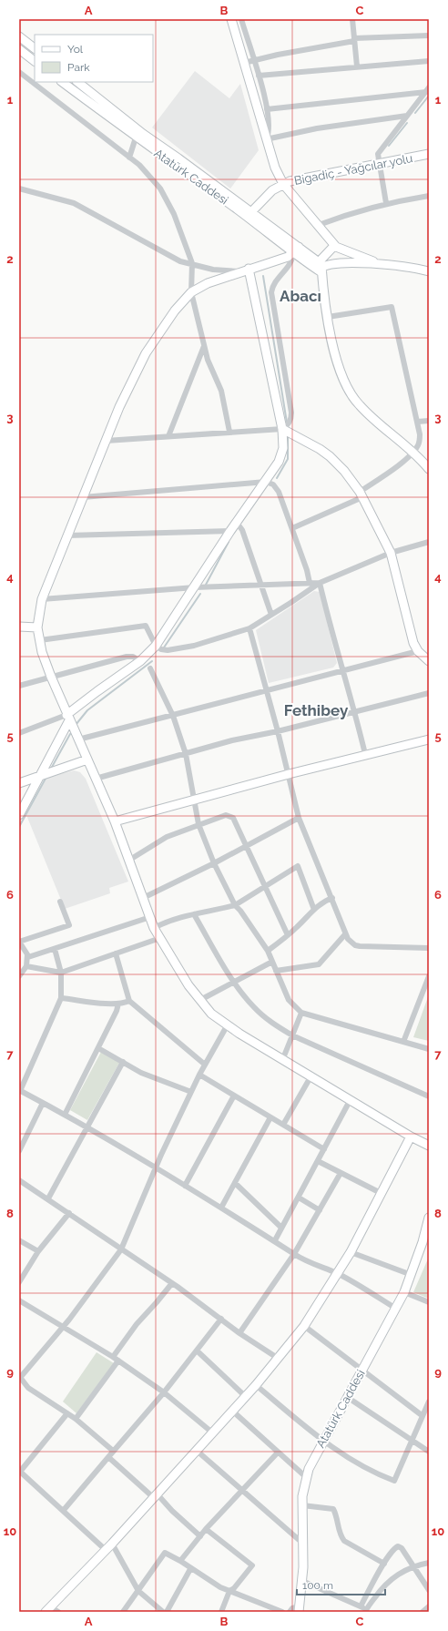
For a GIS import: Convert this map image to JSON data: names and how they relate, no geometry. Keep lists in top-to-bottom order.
{
  "streets": {
    "street": ["Bigadiç - Yağcılar yolu", "Atatürk Caddesi"]
  },
  "crossings": [
    ["Bigadiç - Yağcılar yolu", "Atatürk Caddesi"]
  ],
  "districts": ["Abacı", "Fethibey"],
  "legend": ["Yol", "Park"],
  "scale_bar": "100 m",
  "grid": {
    "columns": ["A", "B", "C"],
    "rows": [
      "1",
      "2",
      "3",
      "4",
      "5",
      "6",
      "7",
      "8",
      "9",
      "10"
    ]
  }
}
